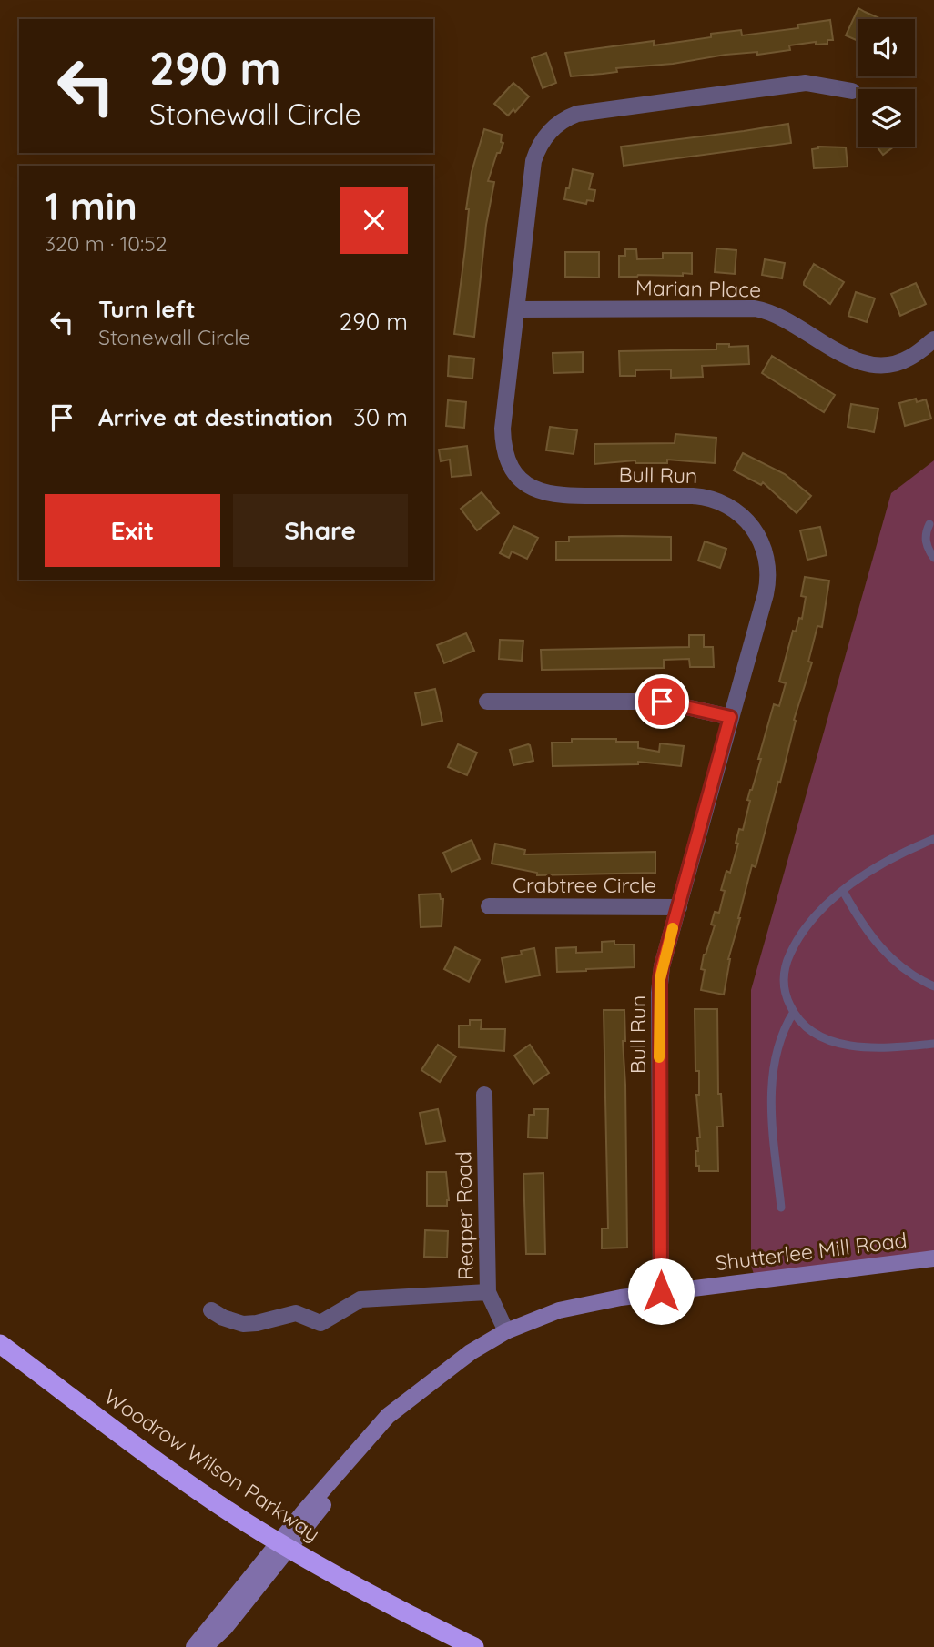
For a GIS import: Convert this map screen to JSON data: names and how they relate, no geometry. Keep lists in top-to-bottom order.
{
  "streets": {
    "highway": ["Woodrow Wilson Parkway"],
    "street": [
      "Marian Place",
      "Bull Run",
      "Crabtree Circle",
      "Reaper Road",
      "Shutterlee Mill Road"
    ]
  },
  "crossings": [
    ["Marian Place", "Bull Run"],
    ["Bull Run", "Crabtree Circle"],
    ["Bull Run", "Shutterlee Mill Road"],
    ["Reaper Road", "Shutterlee Mill Road"],
    ["Shutterlee Mill Road", "Woodrow Wilson Parkway"]
  ],
  "page": {
    "turn": ["290 m", "Stonewall Circle"],
    "heading": ["1 min", "320 m · 10:52"],
    "list": [
      {
        "name": "Turn left",
        "note": "Stonewall Circle",
        "value": "290 m"
      },
      {
        "name": "Arrive at destination",
        "value": "30 m"
      }
    ],
    "buttons": ["Exit", "Share"]
  }
}
